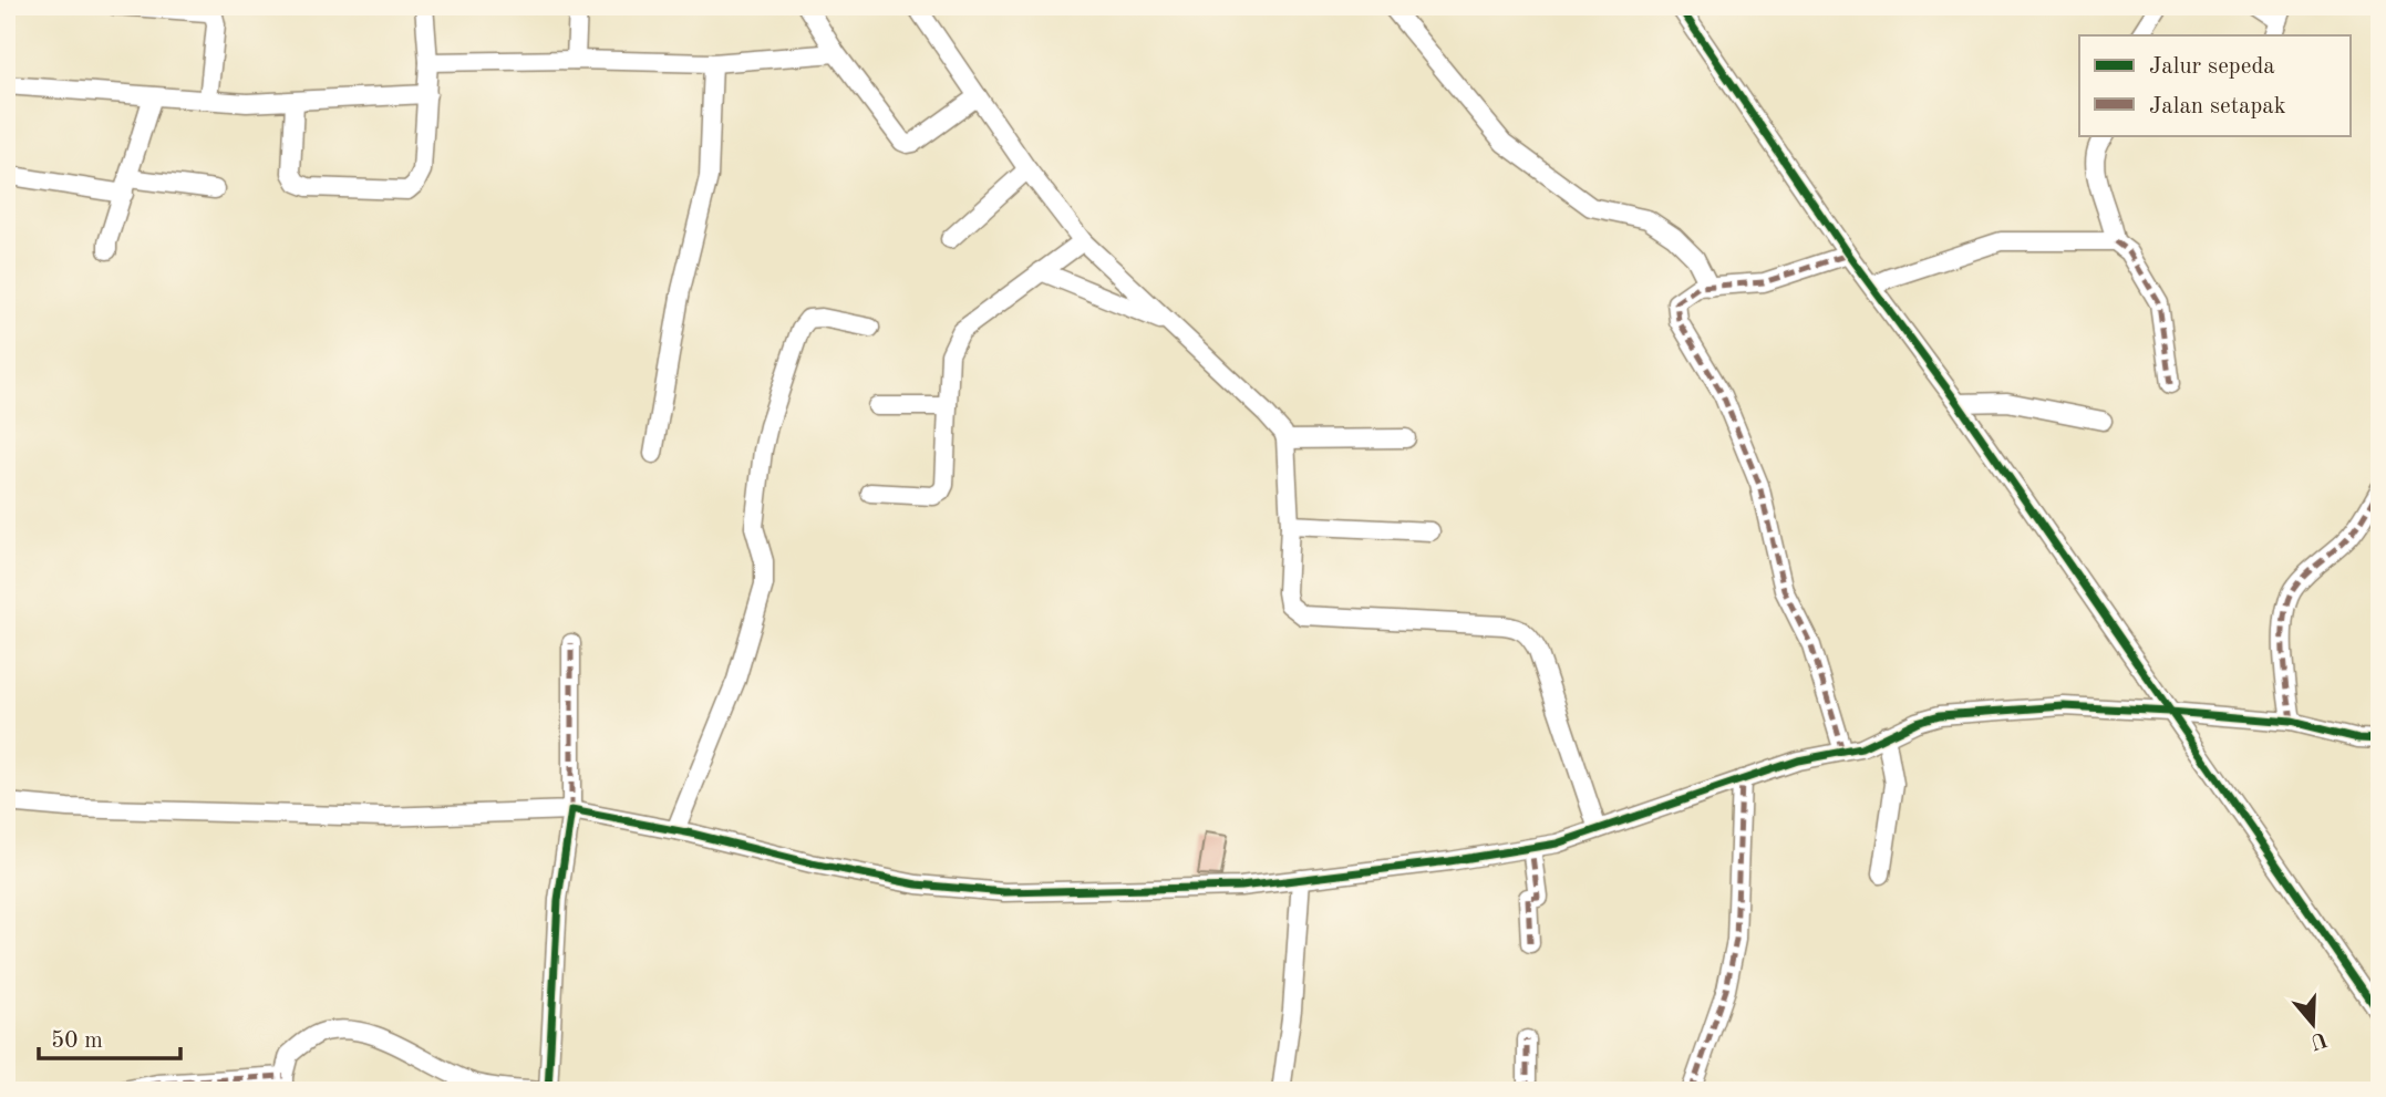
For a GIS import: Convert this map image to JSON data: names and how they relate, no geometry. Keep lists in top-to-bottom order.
{
  "legend": ["Jalur sepeda", "Jalan setapak"],
  "scale_bar": "50 m",
  "north": "bottom"
}
